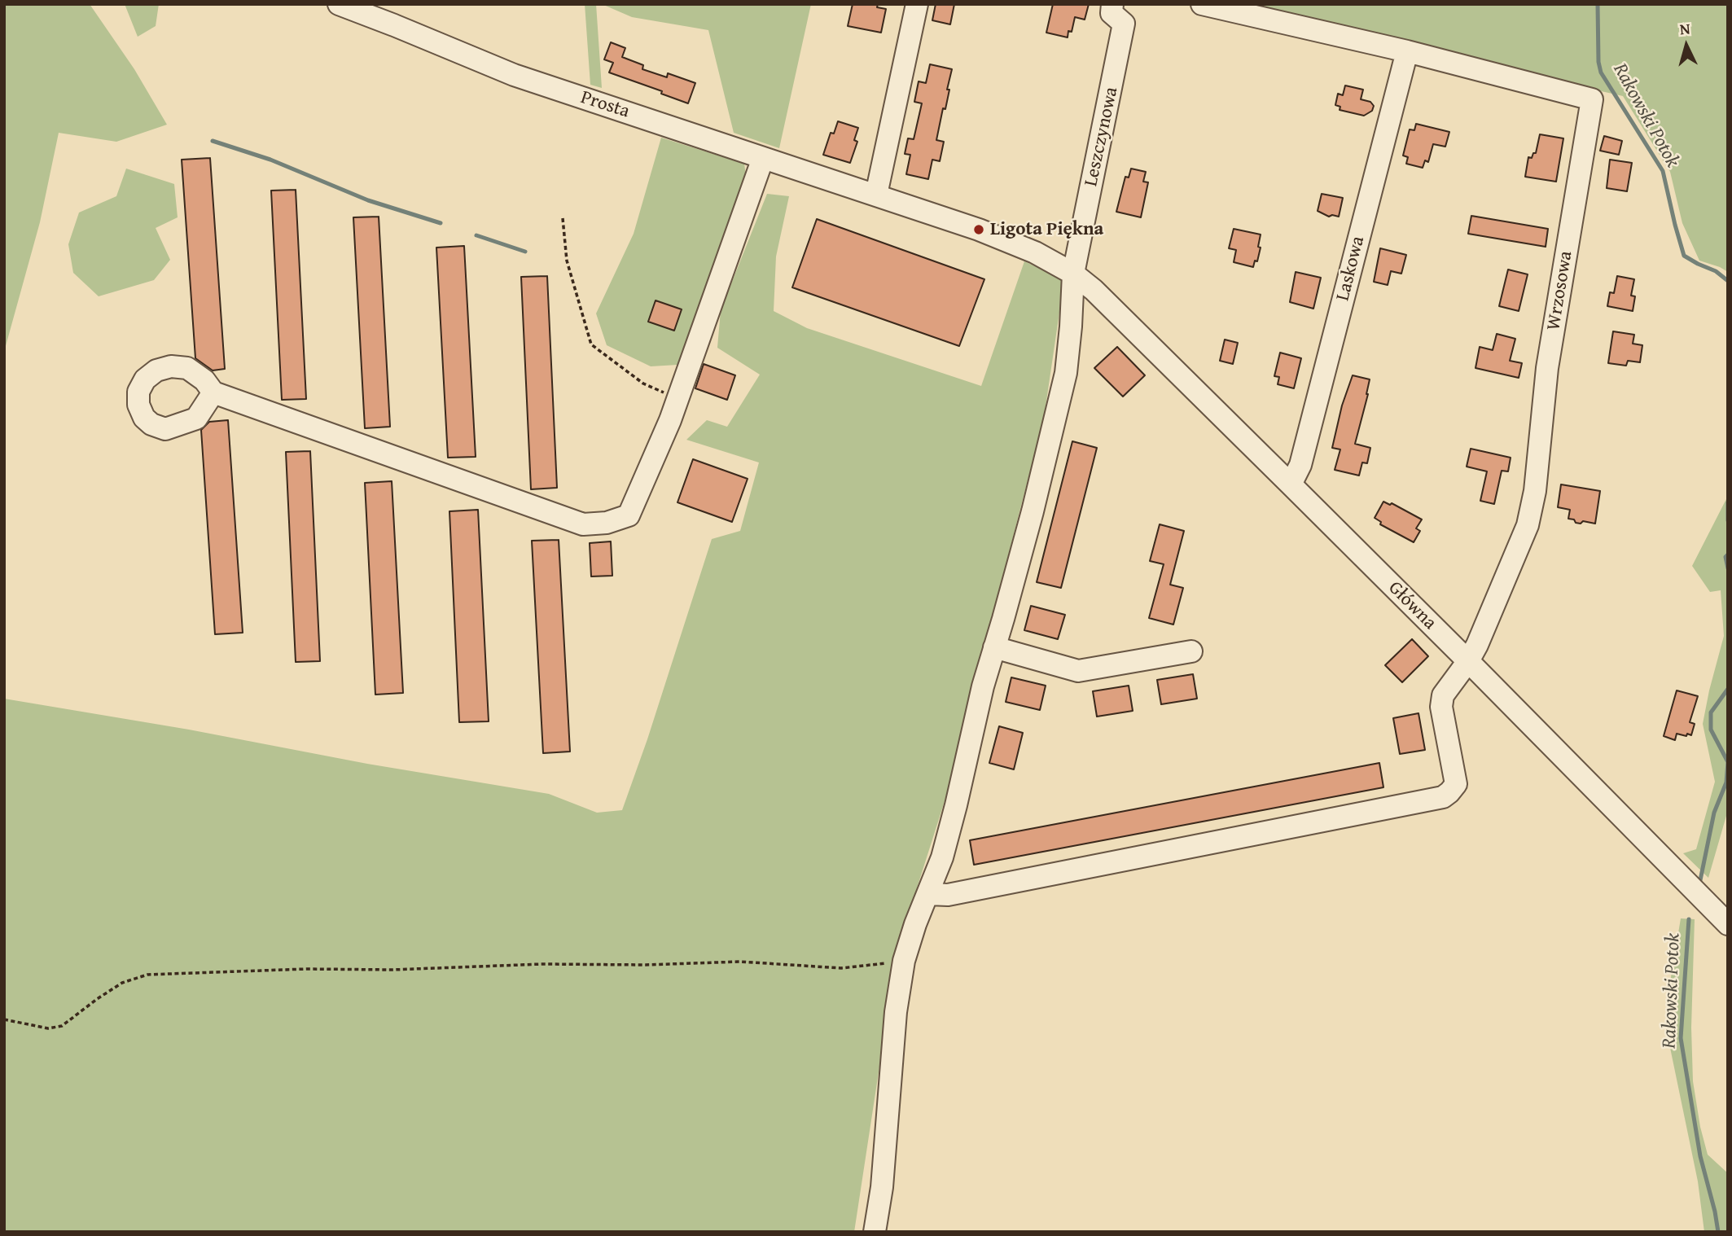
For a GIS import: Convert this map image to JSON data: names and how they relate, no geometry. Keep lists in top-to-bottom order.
{
  "streets": {
    "street": [
      "Prosta",
      "Leszczynowa",
      "Laskowa",
      "Wrzosowa",
      "Główna"
    ]
  },
  "crossings": [
    ["Prosta", "Leszczynowa"],
    ["Prosta", "Główna"],
    ["Laskowa", "Wrzosowa"],
    ["Laskowa", "Główna"],
    ["Wrzosowa", "Główna"]
  ],
  "water": ["Rakowski Potok"],
  "places": ["Ligota Piękna"],
  "north": "top"
}
